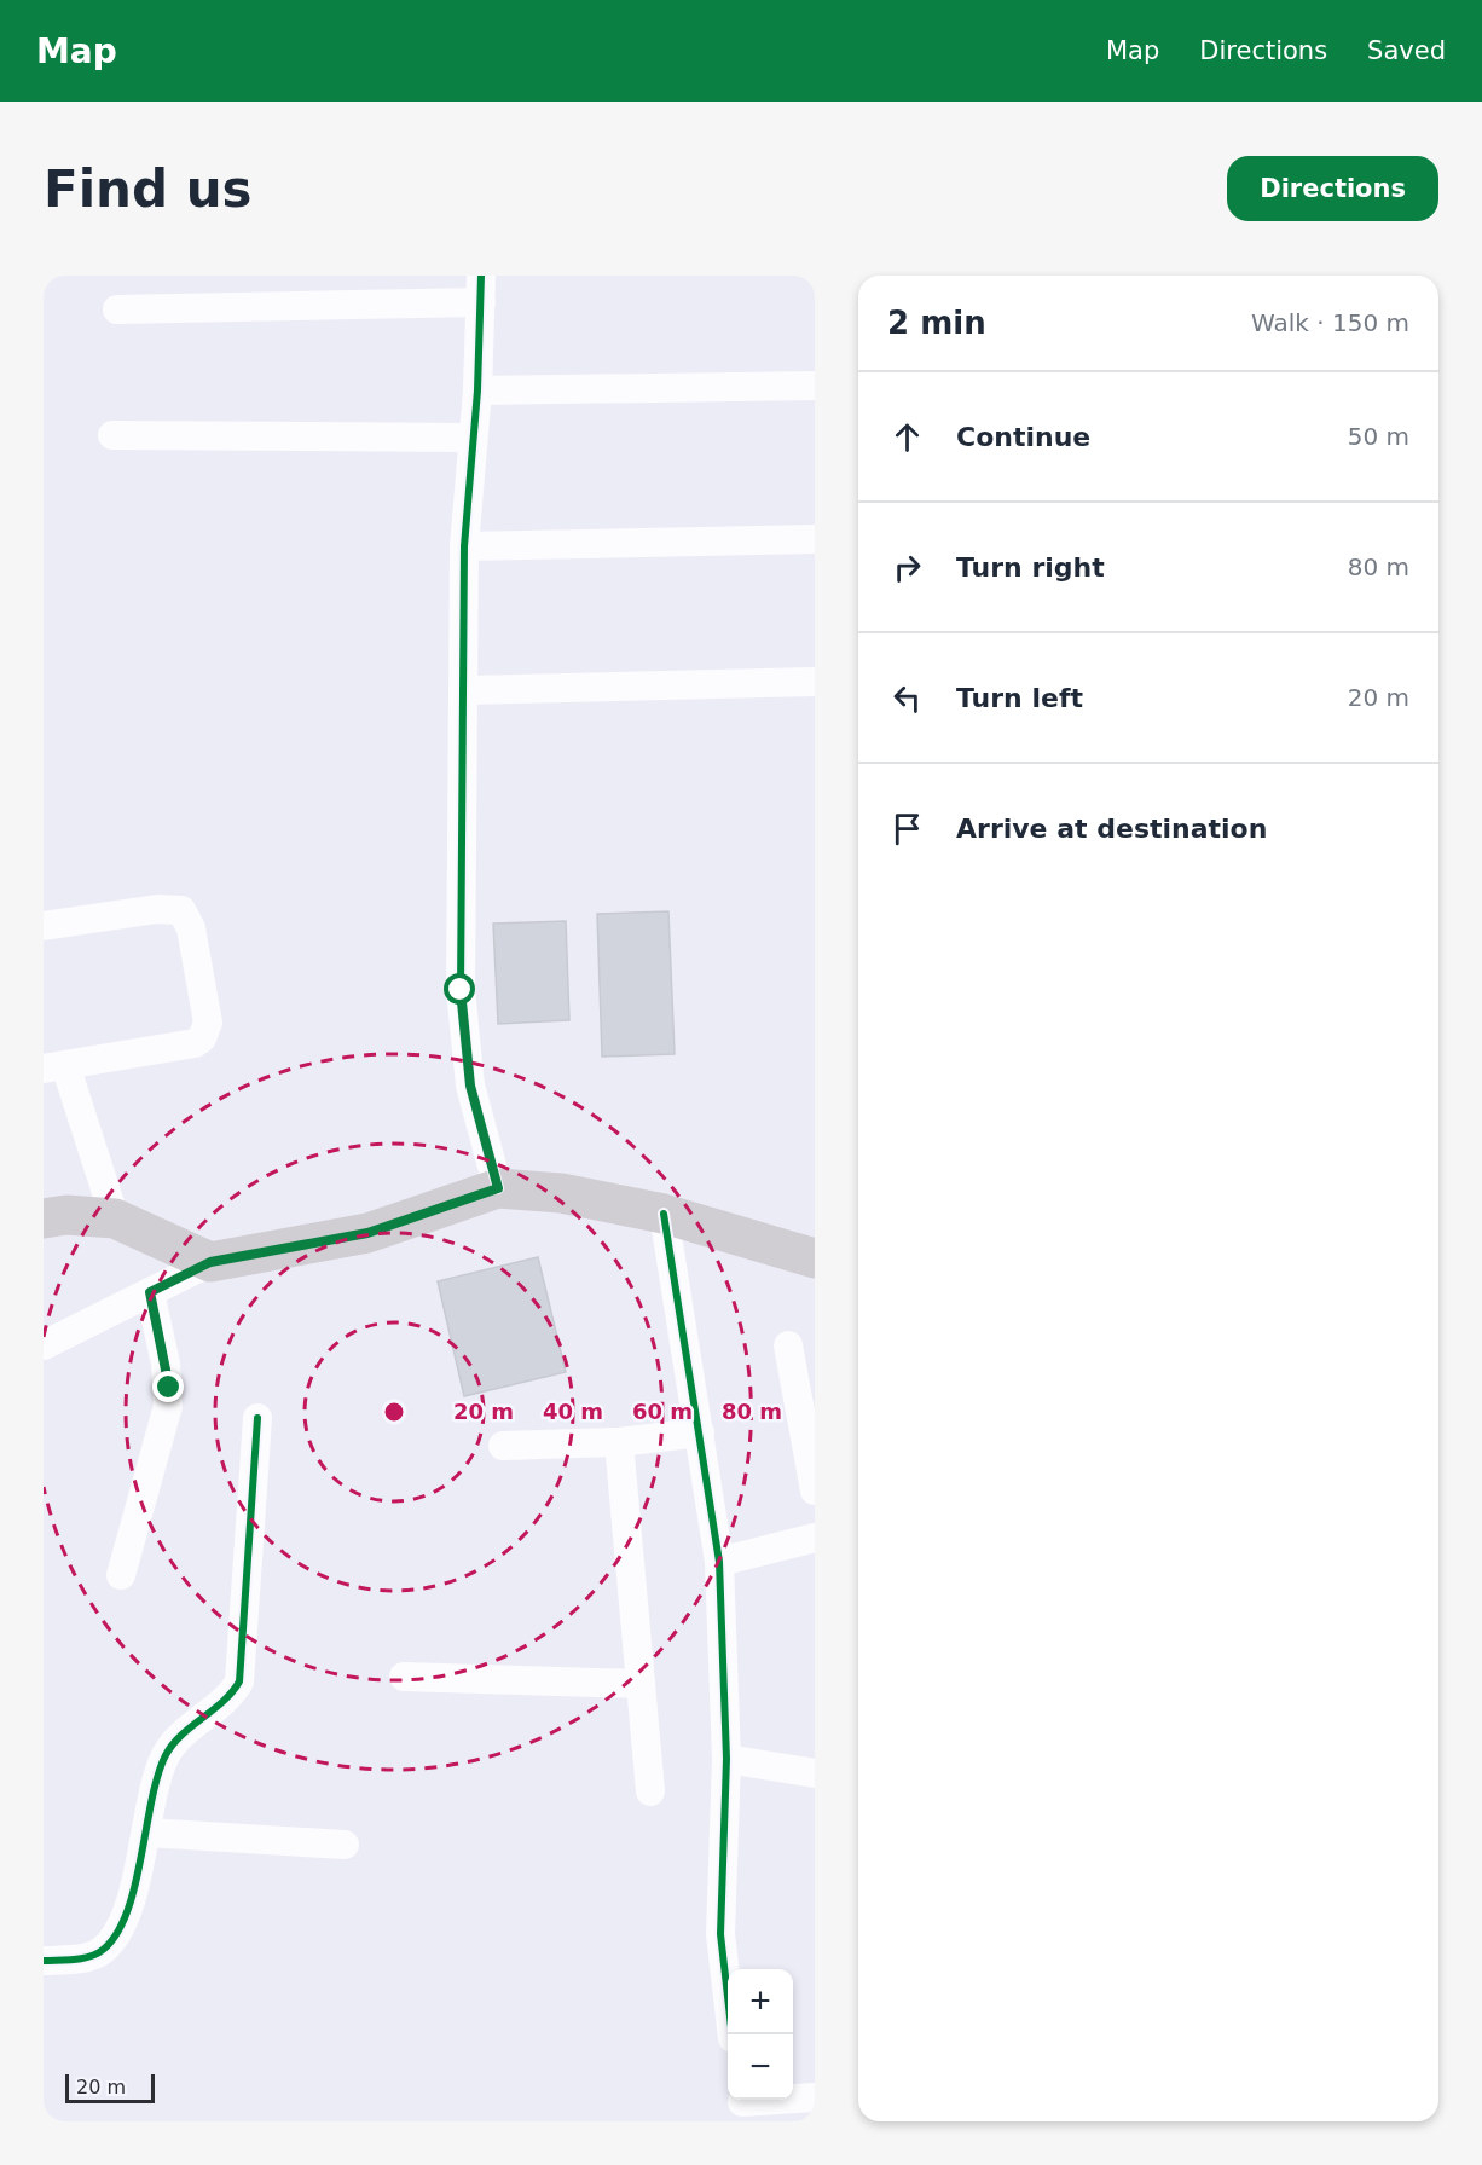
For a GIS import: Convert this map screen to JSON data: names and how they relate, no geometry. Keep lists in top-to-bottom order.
{
  "scale_bar": "20 m",
  "page": {
    "header": "Map",
    "nav": ["Map", "Directions", "Saved"],
    "buttons": "Directions",
    "title": "Find us",
    "heading": ["2 min", "Walk · 150 m"],
    "list": [
      ["Continue", "50 m"],
      ["Turn right", "80 m"],
      ["Turn left", "20 m"],
      "Arrive at destination"
    ],
    "map_buttons": ["+", "−"],
    "scale": "20 m"
  },
  "rings": [
    "20 m",
    "40 m",
    "60 m",
    "80 m"
  ]
}
